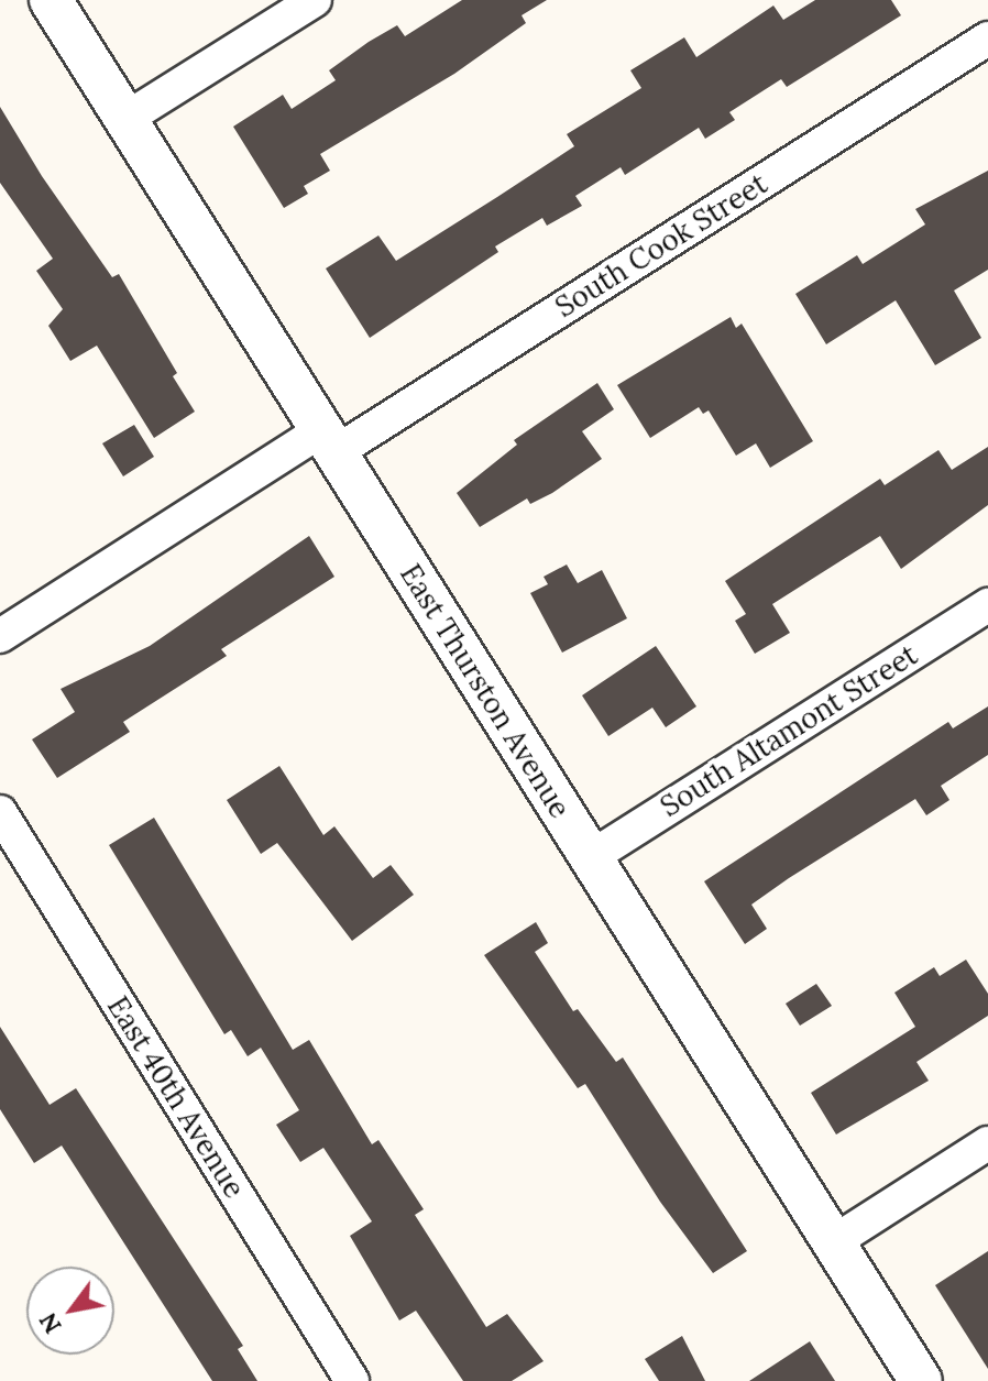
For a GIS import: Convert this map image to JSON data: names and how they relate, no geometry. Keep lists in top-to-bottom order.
{
  "streets": {
    "street": [
      "South Cook Street",
      "East Thurston Avenue",
      "South Altamont Street",
      "East 40th Avenue"
    ]
  },
  "crossings": [
    ["South Cook Street", "East Thurston Avenue"],
    ["East Thurston Avenue", "South Altamont Street"]
  ],
  "north": "bottom left"
}
